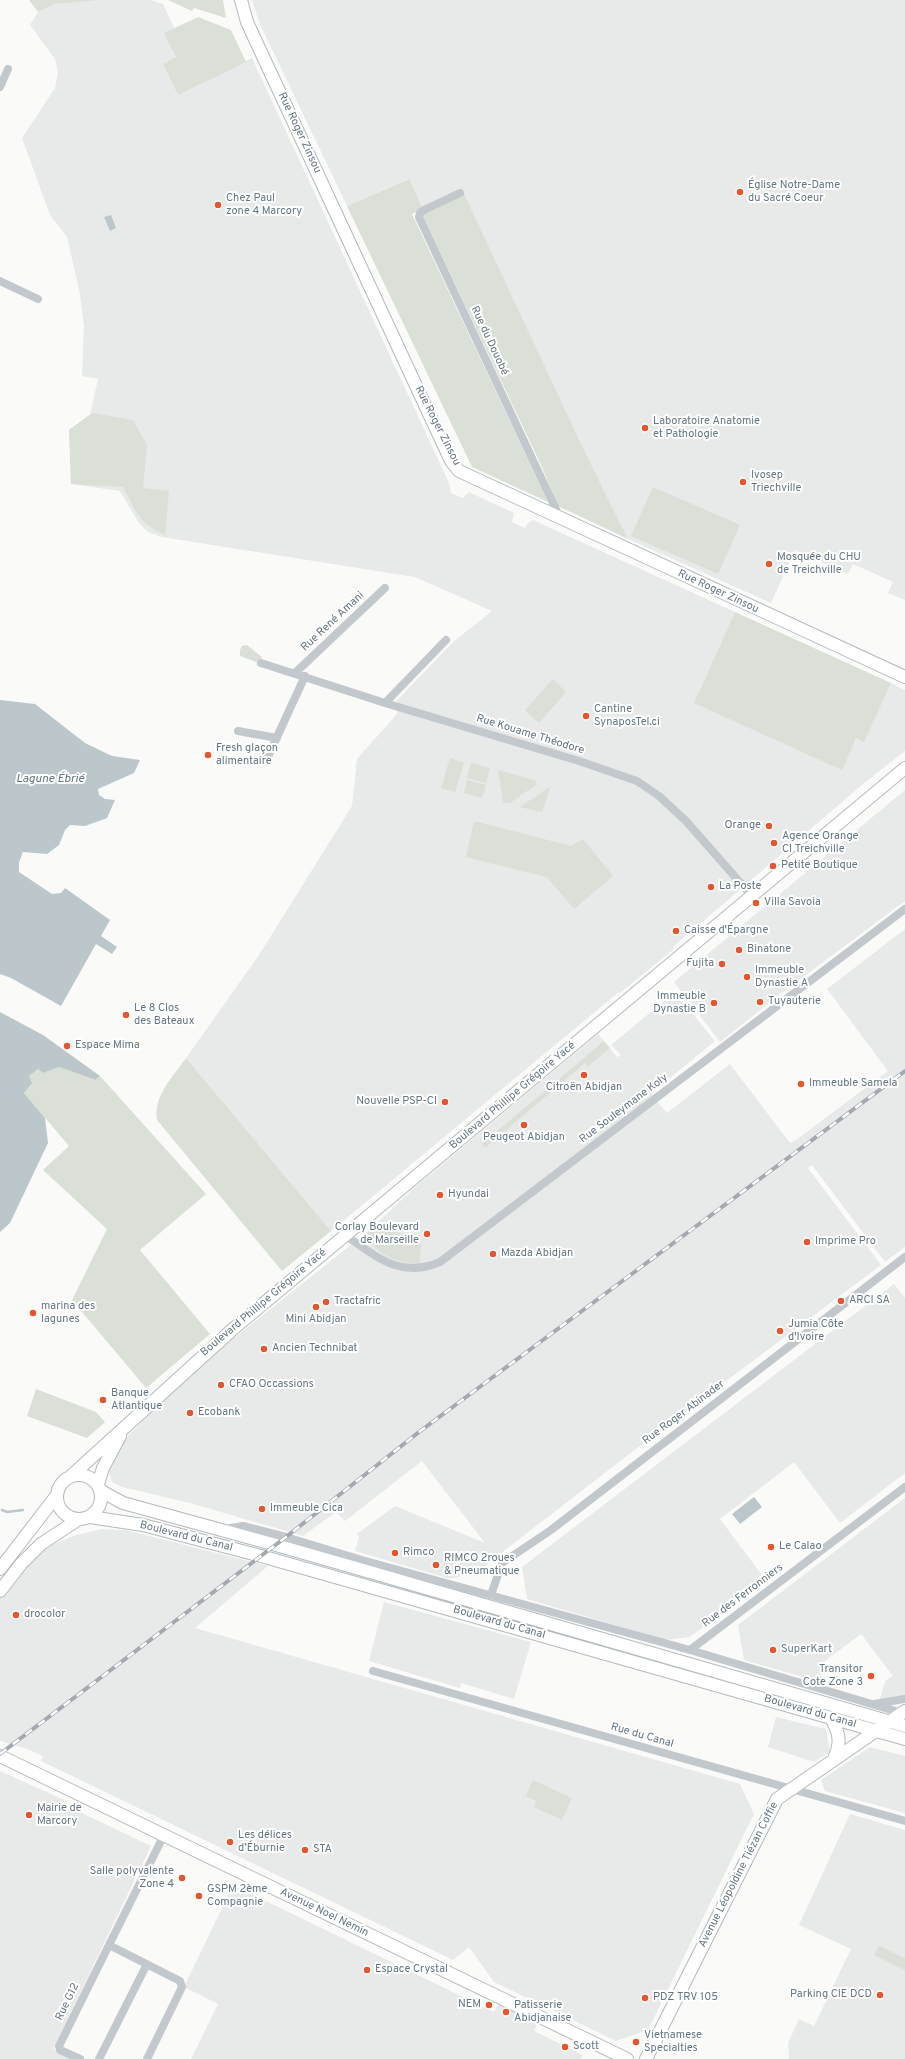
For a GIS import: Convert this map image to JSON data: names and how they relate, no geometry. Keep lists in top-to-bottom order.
{
  "streets": {
    "main road": [
      "Rue Roger Zinsou",
      "Boulevard Phillipe Grégoire Yacé",
      "Boulevard du Canal",
      "Avenue Léopoldine Tiézan Coffie",
      "Avenue Noel Nemin"
    ],
    "street": [
      "Rue du Douobé",
      "Rue René Amani",
      "Rue Kouame Théodore",
      "Rue Souleymane Koly",
      "Rue Roger Abinader",
      "Rue des Ferronniers",
      "Rue du Canal",
      "Rue G12"
    ]
  },
  "crossings": [
    ["Rue Roger Zinsou", "Rue du Douobé"],
    ["Rue René Amani", "Rue Kouame Théodore"],
    ["Rue Kouame Théodore", "Boulevard Phillipe Grégoire Yacé"],
    ["Boulevard Phillipe Grégoire Yacé", "Rue Souleymane Koly"],
    ["Boulevard Phillipe Grégoire Yacé", "Boulevard du Canal"],
    ["Rue Roger Abinader", "Boulevard du Canal"],
    ["Boulevard du Canal", "Rue des Ferronniers"],
    ["Boulevard du Canal", "Avenue Léopoldine Tiézan Coffie"],
    ["Rue du Canal", "Avenue Léopoldine Tiézan Coffie"],
    ["Avenue Noel Nemin", "Rue G12"]
  ],
  "water": ["Lagune Ébrié"],
  "places": [
    "Église Notre-Dame du Sacré Coeur",
    "Chez Paul zone 4 Marcory",
    "Laboratoire Anatomie et Pathologie",
    "Ivosep Triechville",
    "Mosquée du CHU de Treichville",
    "Cantine SynaposTel.ci",
    "Fresh glaçon alimentaire",
    "Orange",
    "Agence Orange CI Treichville",
    "Petite Boutique",
    "La Poste",
    "Villa Savoia",
    "Caisse d'Épargne",
    "Binatone",
    "Fujita",
    "Immeuble Dynastie A",
    "Tuyauterie",
    "Immeuble Dynastie B",
    "Le 8 Clos des Bateaux",
    "Espace Mima",
    "Citroën Abidjan",
    "Immeuble Samela",
    "Nouvelle PSP-CI",
    "Peugeot Abidjan",
    "Hyundai",
    "Corlay Boulevard de Marseille",
    "Imprime Pro",
    "Mazda Abidjan",
    "ARCI SA",
    "Tractafric",
    "Mini Abidjan",
    "marina des lagunes",
    "Jumia Côte d'Ivoire",
    "Ancien Technibat",
    "CFAO Occassions",
    "Banque Atlantique",
    "Ecobank",
    "Immeuble Cica",
    "Le Calao",
    "Rimco",
    "RIMCO 2roues & Pneumatique",
    "drocolor",
    "SuperKart",
    "Transitor Cote Zone 3",
    "Mairie de Marcory",
    "Les délices d’Éburnie",
    "STA",
    "Salle polyvalente Zone 4",
    "GSPM 2ème Compagnie",
    "Espace Crystal",
    "Parking CIE DCD",
    "PDZ TRV 105",
    "NEM",
    "Patisserie Abidjanaise",
    "Vietnamese Specialties",
    "Scott"
  ]
}
